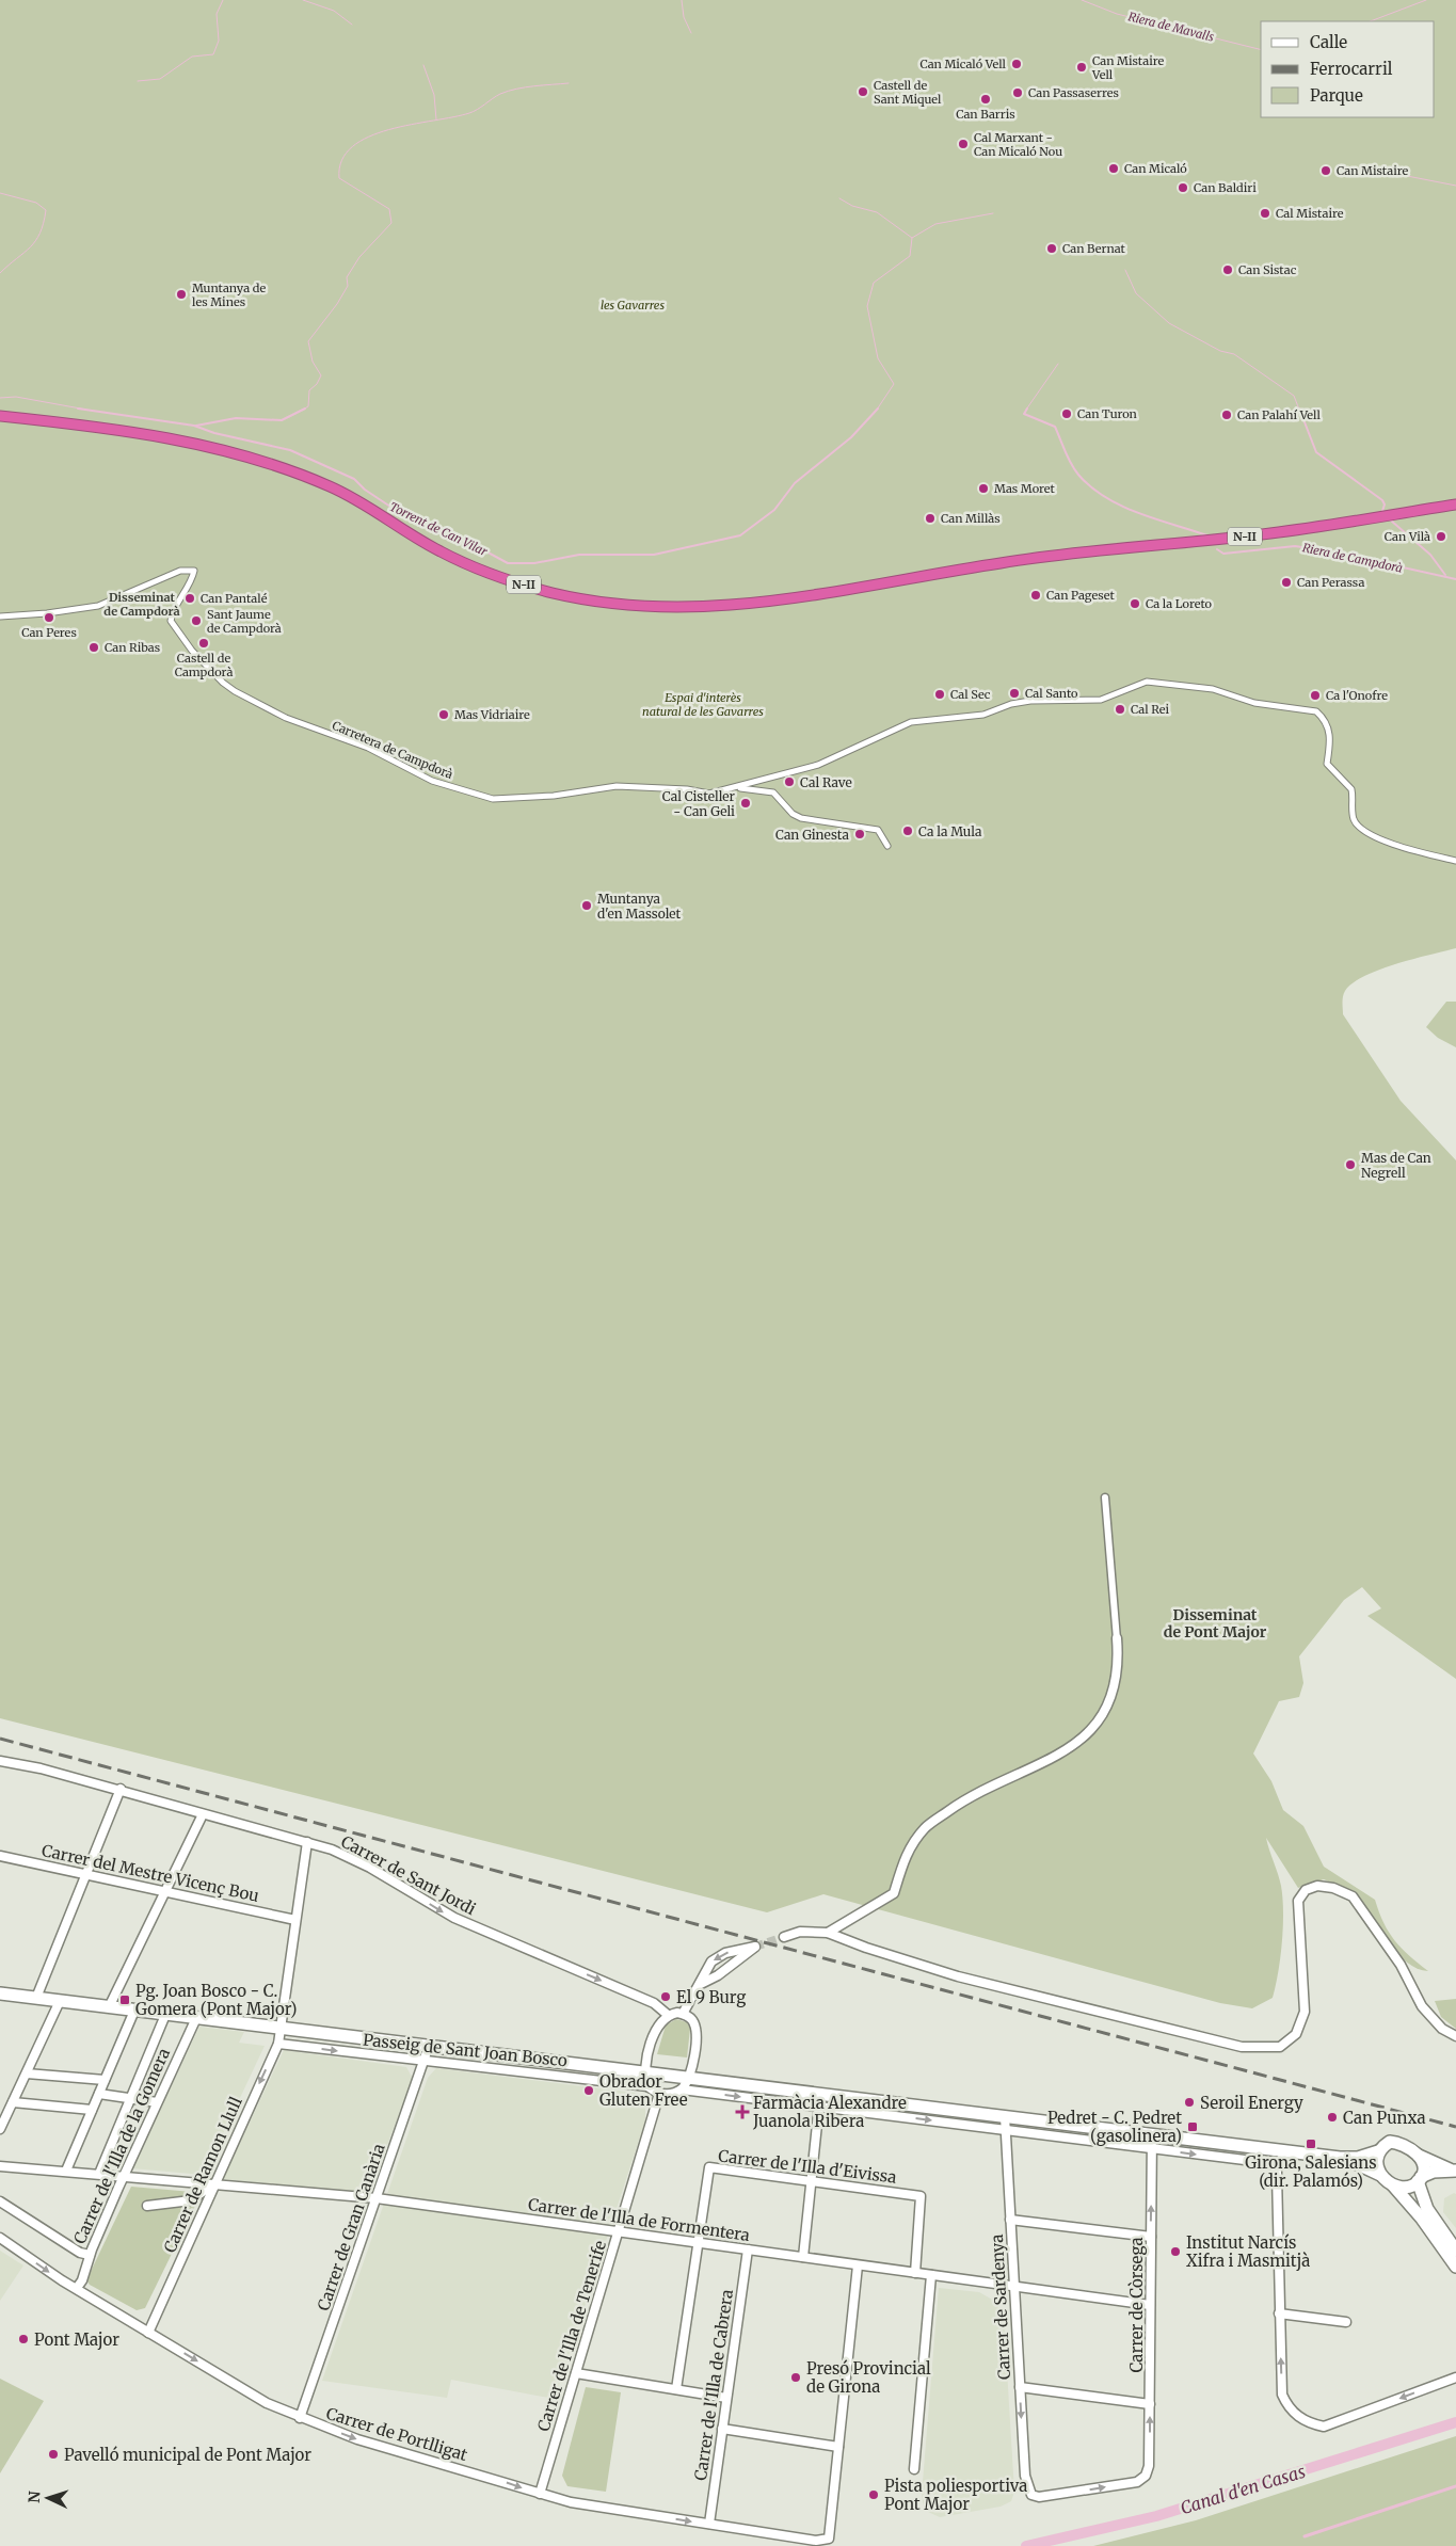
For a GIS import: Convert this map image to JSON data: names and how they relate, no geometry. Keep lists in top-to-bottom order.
{
  "streets": {
    "highway": ["N-II"],
    "street": [
      "Carretera de Campdorà",
      "Carrer del Mestre Vicenç Bou",
      "Carrer de Sant Jordi",
      "Passeig de Sant Joan Bosco",
      "Carrer de l'Illa de la Gomera",
      "Carrer de l'Illa d'Eivissa",
      "Carrer de Ramon Llull",
      "Carrer de l'Illa de Formentera",
      "Carrer de Gran Canària",
      "Carrer de Còrsega",
      "Carrer de Sardenya",
      "Carrer de l'Illa de Tenerife",
      "Carrer de l'Illa de Cabrera",
      "Carrer de Portlligat"
    ]
  },
  "crossings": [
    ["Carrer del Mestre Vicenç Bou", "Carrer de Ramon Llull"],
    ["Carrer de Sant Jordi", "Carrer de Ramon Llull"],
    ["Passeig de Sant Joan Bosco", "Carrer de Ramon Llull"],
    ["Passeig de Sant Joan Bosco", "Carrer de Gran Canària"],
    ["Carrer de l'Illa de la Gomera", "Carrer de l'Illa de Formentera"],
    ["Carrer de l'Illa de la Gomera", "Carrer de Portlligat"],
    ["Carrer de l'Illa d'Eivissa", "Carrer de l'Illa de Formentera"],
    ["Carrer de Ramon Llull", "Carrer de l'Illa de Formentera"],
    ["Carrer de Ramon Llull", "Carrer de Portlligat"],
    ["Carrer de l'Illa de Formentera", "Carrer de Gran Canària"],
    ["Carrer de l'Illa de Formentera", "Carrer de Còrsega"],
    ["Carrer de l'Illa de Formentera", "Carrer de Sardenya"],
    ["Carrer de l'Illa de Formentera", "Carrer de l'Illa de Tenerife"],
    ["Carrer de l'Illa de Formentera", "Carrer de l'Illa de Cabrera"],
    ["Carrer de Gran Canària", "Carrer de Portlligat"],
    ["Carrer de Còrsega", "Carrer de Sardenya"],
    ["Carrer de l'Illa de Tenerife", "Carrer de Portlligat"],
    ["Carrer de l'Illa de Cabrera", "Carrer de Portlligat"]
  ],
  "one_way": ["Carrer de Sant Jordi", "Carrer de Còrsega", "Carrer de Portlligat"],
  "districts": ["Disseminat de Campdorà", "Disseminat de Pont Major"],
  "water": [
    "Riera de Mavalls",
    "Torrent de Can Vilar",
    "Riera de Campdorà",
    "Canal d'en Casas"
  ],
  "parks": ["les Gavarres", "Espai d'interès natural de les Gavarres"],
  "places": {
    "other": [
      "Can Micaló Vell",
      "Can Mistaire Vell",
      "Castell de Sant Miquel",
      "Can Passaserres",
      "Can Barris",
      "Cal Marxant - Can Micaló Nou",
      "Can Micaló",
      "Can Mistaire",
      "Can Baldiri",
      "Cal Mistaire",
      "Can Bernat",
      "Can Sistac",
      "Muntanya de les Mines",
      "Can Turon",
      "Can Palahí Vell",
      "Mas Moret",
      "Can Millàs",
      "Can Vilà",
      "Can Perassa",
      "Can Pageset",
      "Can Pantalé",
      "Ca la Loreto",
      "Can Peres",
      "Sant Jaume de Campdorà",
      "Castell de Campdorà",
      "Can Ribas",
      "Cal Santo",
      "Cal Sec",
      "Ca l'Onofre",
      "Cal Rei",
      "Mas Vidriaire",
      "Cal Rave",
      "Cal Cisteller - Can Geli",
      "Ca la Mula",
      "Can Ginesta",
      "Muntanya d'en Massolet",
      "Mas de Can Negrell",
      "El 9 Burg",
      "Obrador Gluten Free",
      "Seroil Energy",
      "Can Punxa",
      "Institut Narcís Xifra i Masmitjà",
      "Pont Major",
      "Presó Provincial de Girona",
      "Pavelló municipal de Pont Major",
      "Pista poliesportiva Pont Major"
    ],
    "transit": ["Pg. Joan Bosco - C. Gomera (Pont Major)", "Pedret - C. Pedret (gasolinera)", "Girona, Salesians (dir. Palamós)"],
    "health": ["Farmàcia Alexandre Juanola Ribera"]
  },
  "legend": ["Calle", "Ferrocarril", "Parque"],
  "north": "left"
}
